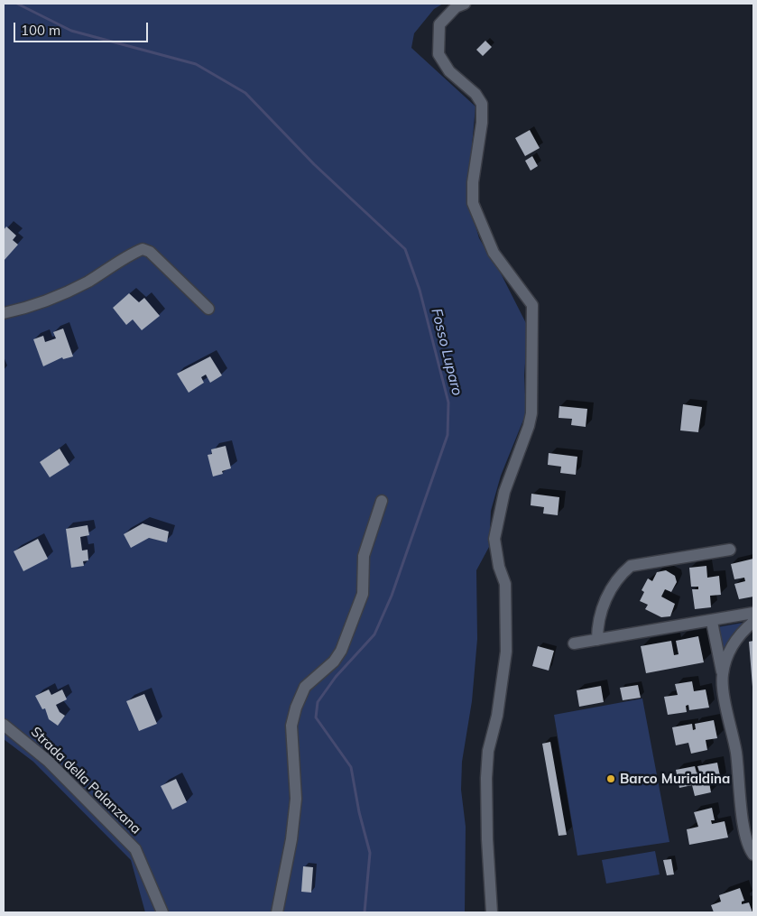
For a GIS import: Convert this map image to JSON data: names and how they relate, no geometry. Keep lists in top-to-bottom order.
{
  "streets": {
    "street": ["Strada della Palanzana"]
  },
  "water": ["Fosso Luparo"],
  "places": ["Barco Murialdina"],
  "scale_bar": "100 m"
}
